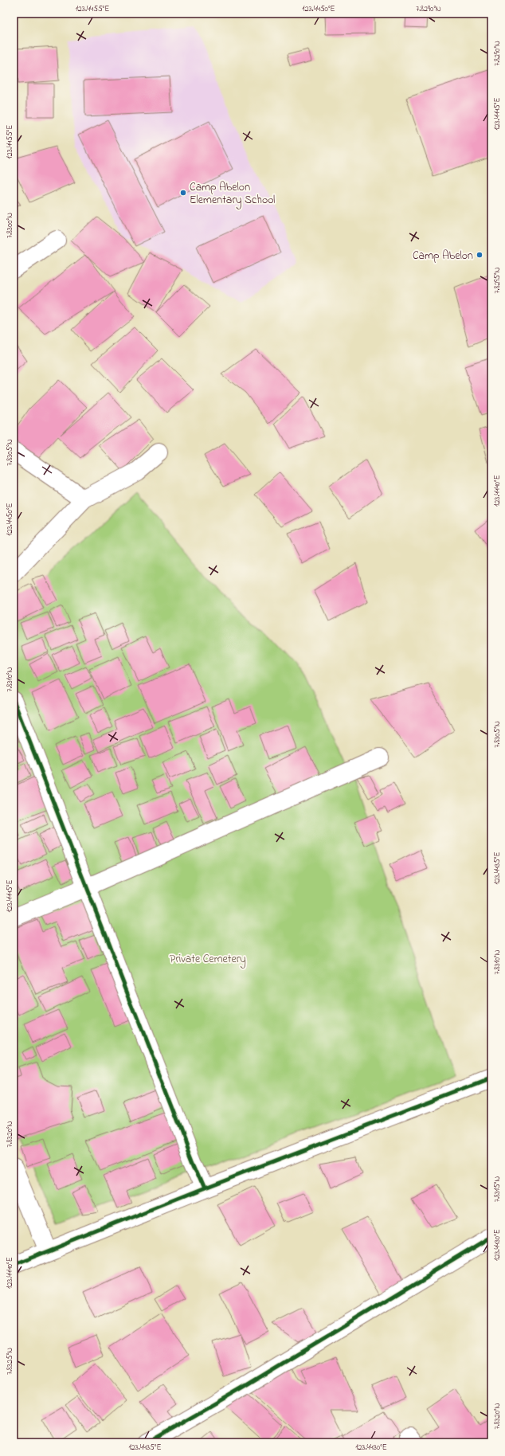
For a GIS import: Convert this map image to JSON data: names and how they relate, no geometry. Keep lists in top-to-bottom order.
{
  "parks": ["Private Cemetery"],
  "places": ["Camp Abelon Elementary School", "Camp Abelon"],
  "coordinates": [
    "123.4455°E",
    "123.4450°E",
    "7.8290°N",
    "123.4445°E",
    "7.8300°N",
    "7.8295°N",
    "7.8305°N",
    "123.4440°E",
    "7.8310°N",
    "123.4435°E",
    "7.8320°N",
    "7.8315°N",
    "123.4430°E",
    "7.8325°N"
  ]
}
